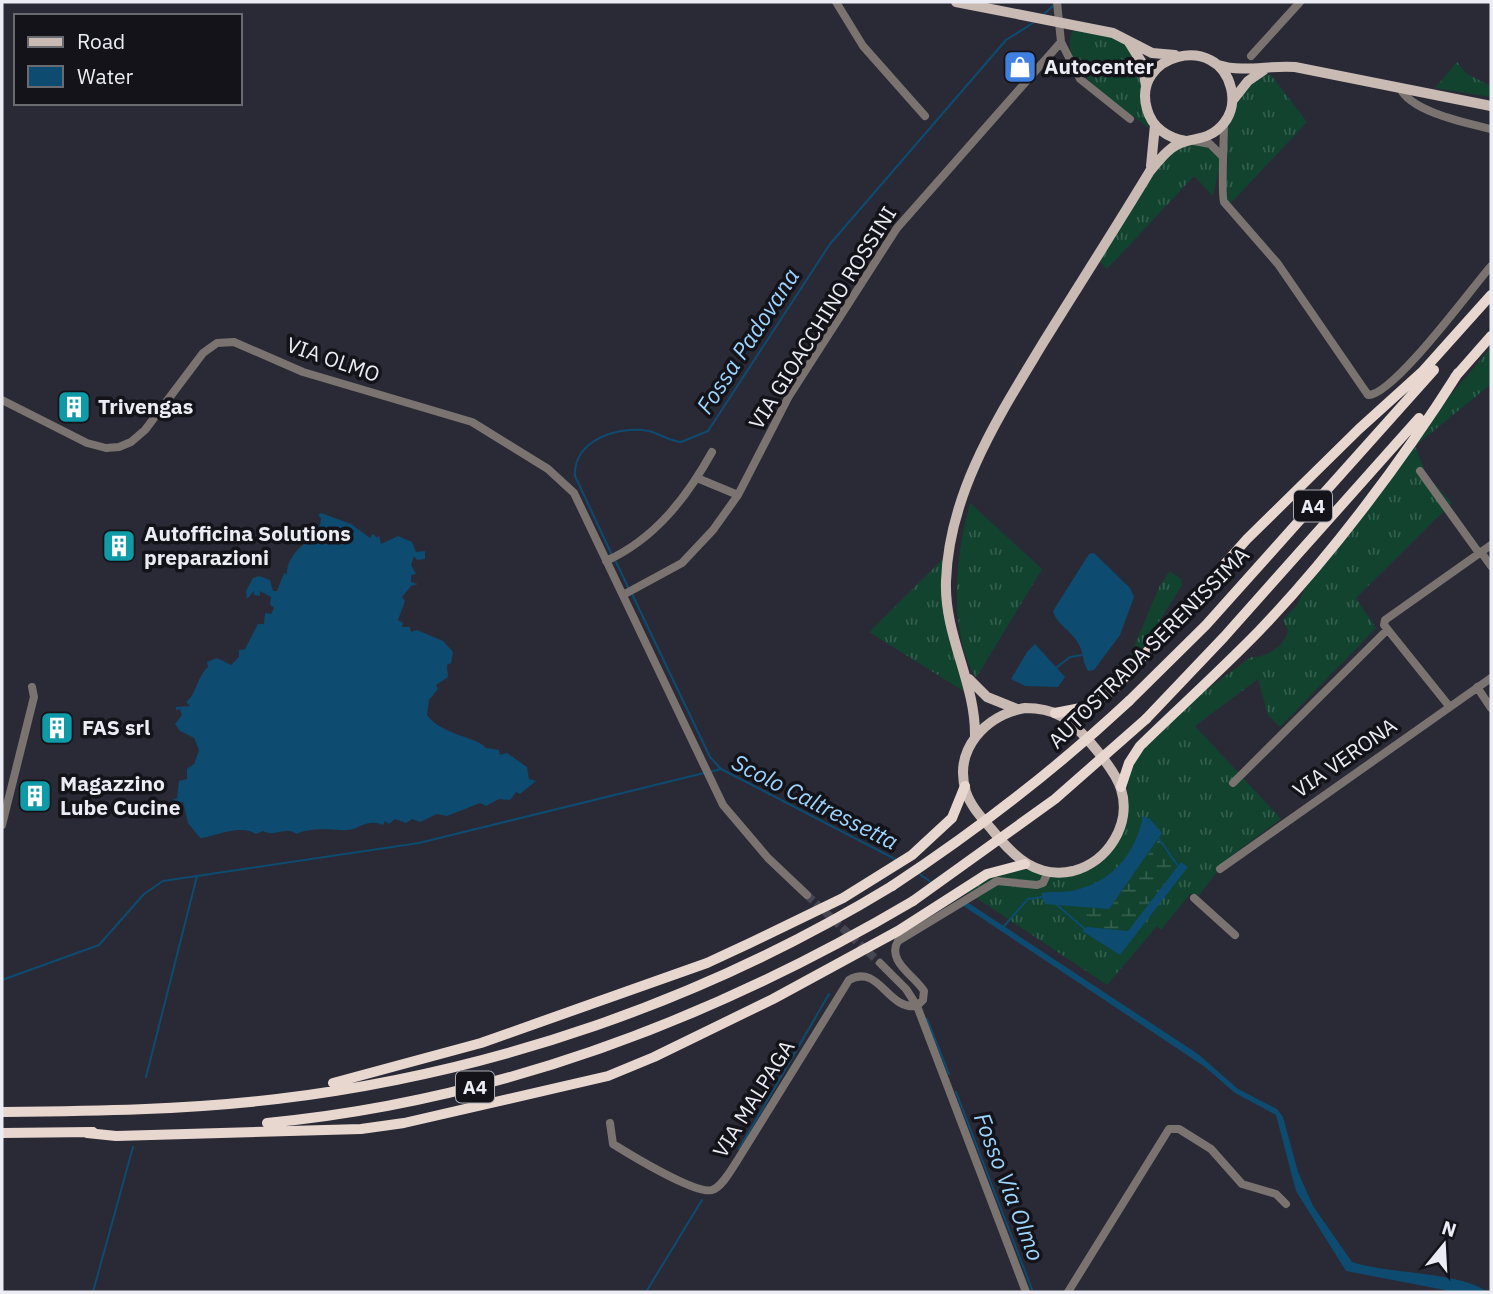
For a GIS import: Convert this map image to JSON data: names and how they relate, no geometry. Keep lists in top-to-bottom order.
{
  "streets": {
    "highway": ["A4", "AUTOSTRADA SERENISSIMA"],
    "street": [
      "VIA GIOACCHINO ROSSINI",
      "VIA OLMO",
      "VIA VERONA",
      "VIA MALPAGA"
    ]
  },
  "crossings": [
    ["VIA GIOACCHINO ROSSINI", "VIA OLMO"]
  ],
  "water": ["Fossa Padovana", "Scolo Caltressetta", "Fosso Via Olmo"],
  "places": {
    "shop": ["Autocenter"],
    "building": [
      "Trivengas",
      "Autofficina Solutions preparazioni",
      "FAS srl",
      "Magazzino Lube Cucine"
    ]
  },
  "legend": ["Road", "Water"],
  "north": "top"
}
